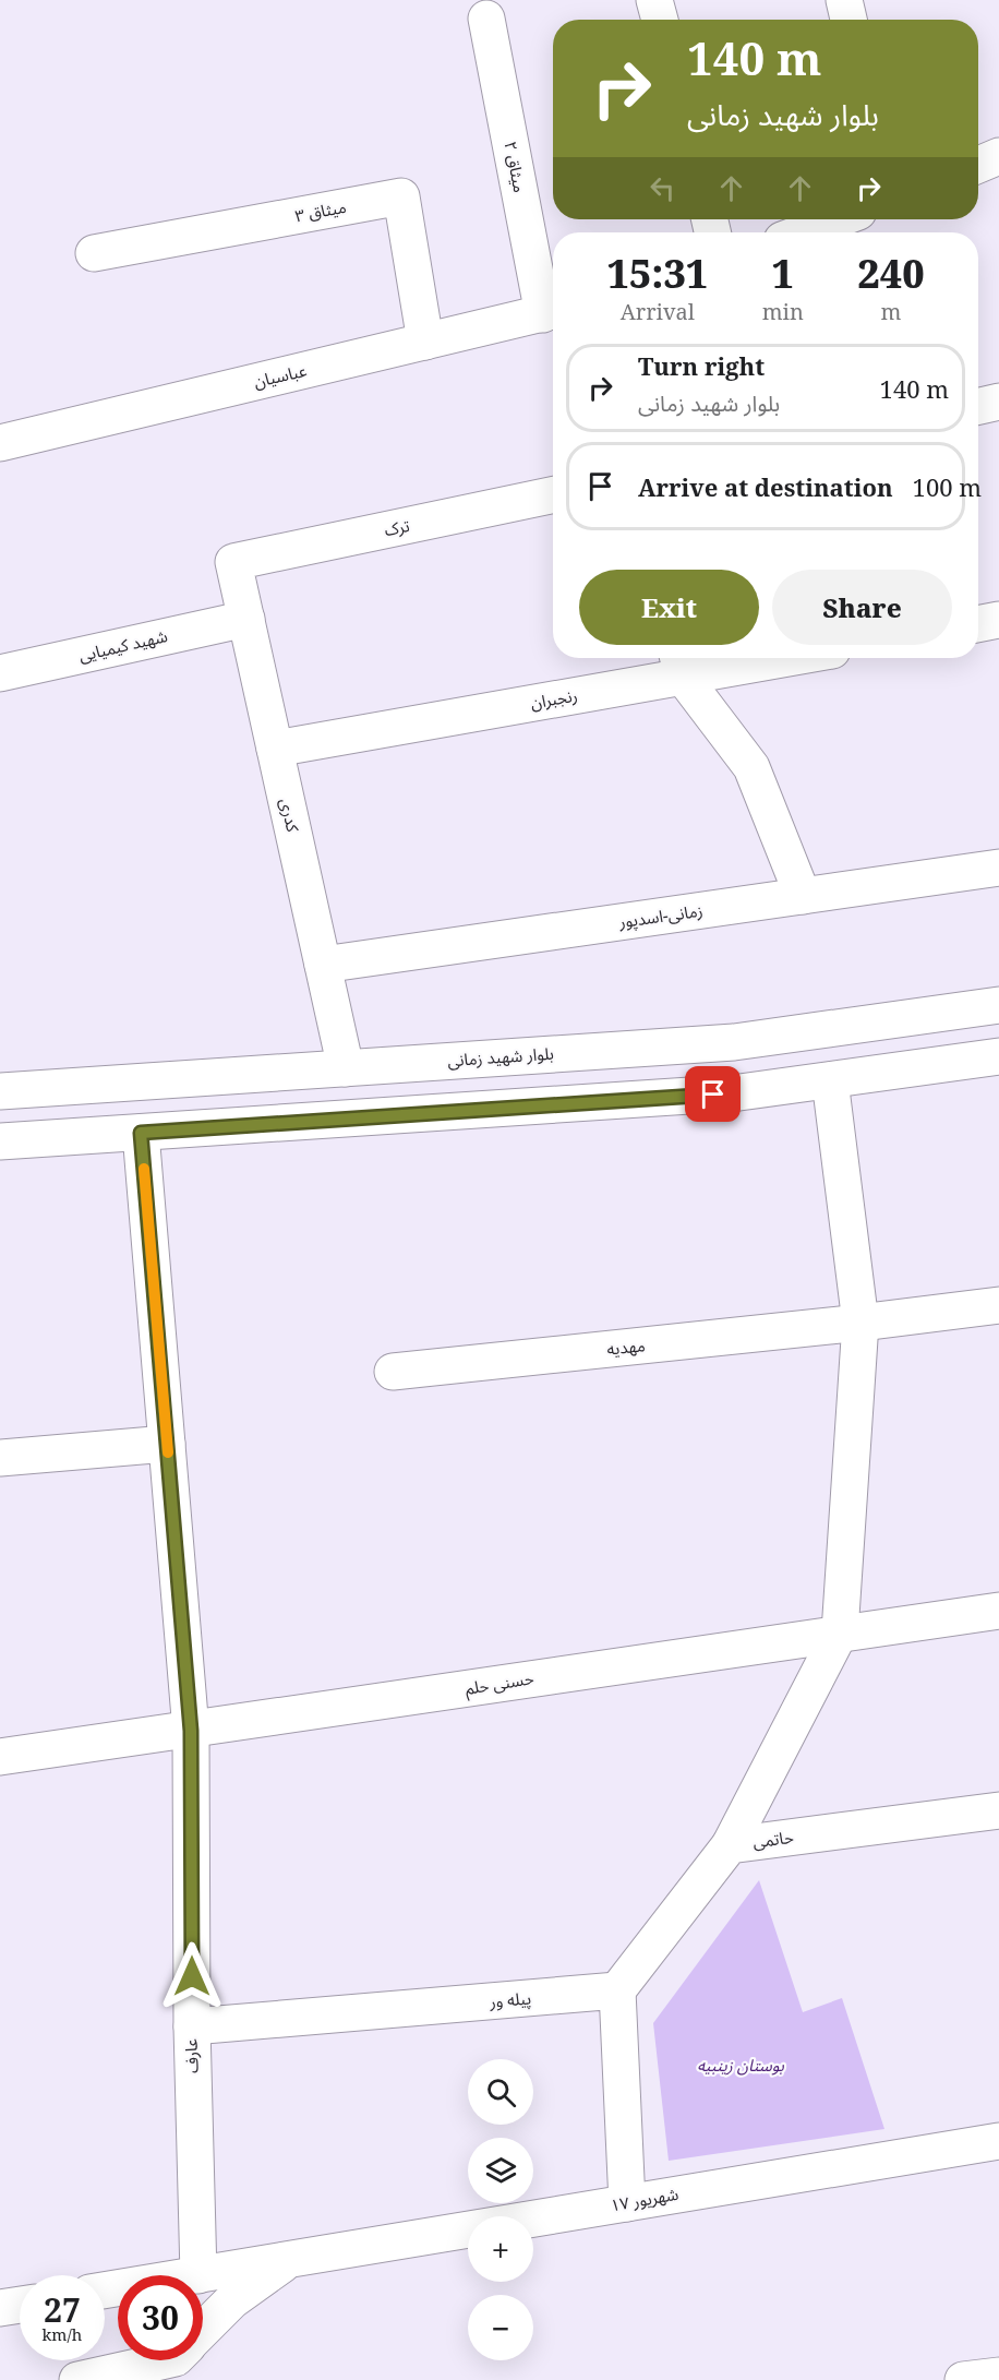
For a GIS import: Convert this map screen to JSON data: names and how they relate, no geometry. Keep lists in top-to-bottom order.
{
  "streets": {
    "street": [
      "میثاق ۲",
      "میثاق ۳",
      "عباسیان",
      "ترک",
      "شهید کیمیایی",
      "رنجبران",
      "کدری",
      "زمانی-اسدپور",
      "بلوار شهید زمانی",
      "مهدیه",
      "حسنی حلم",
      "حاتمی",
      "پیله ور",
      "عارف",
      "۱۷ شهریور"
    ]
  },
  "crossings": [
    ["میثاق ۲", "عباسیان"],
    ["میثاق ۳", "عباسیان"],
    ["ترک", "کدری"],
    ["شهید کیمیایی", "کدری"],
    ["رنجبران", "کدری"],
    ["کدری", "زمانی-اسدپور"],
    ["کدری", "بلوار شهید زمانی"],
    ["حسنی حلم", "عارف"],
    ["حاتمی", "پیله ور"],
    ["پیله ور", "عارف"],
    ["عارف", "۱۷ شهریور"]
  ],
  "parks": ["بوستان زینبیه"],
  "page": {
    "turn": ["140 m", "بلوار شهید زمانی"],
    "eta": [
      "15:31",
      "Arrival",
      "1",
      "min",
      "240",
      "m"
    ],
    "list": [
      {
        "name": "Turn right",
        "note": "بلوار شهید زمانی",
        "value": "140 m"
      },
      {
        "name": "Arrive at destination",
        "value": "100 m"
      }
    ],
    "buttons": ["Exit", "Share"],
    "map_buttons": ["+", "−"],
    "speed": "27 km/h",
    "limit": "30"
  }
}
